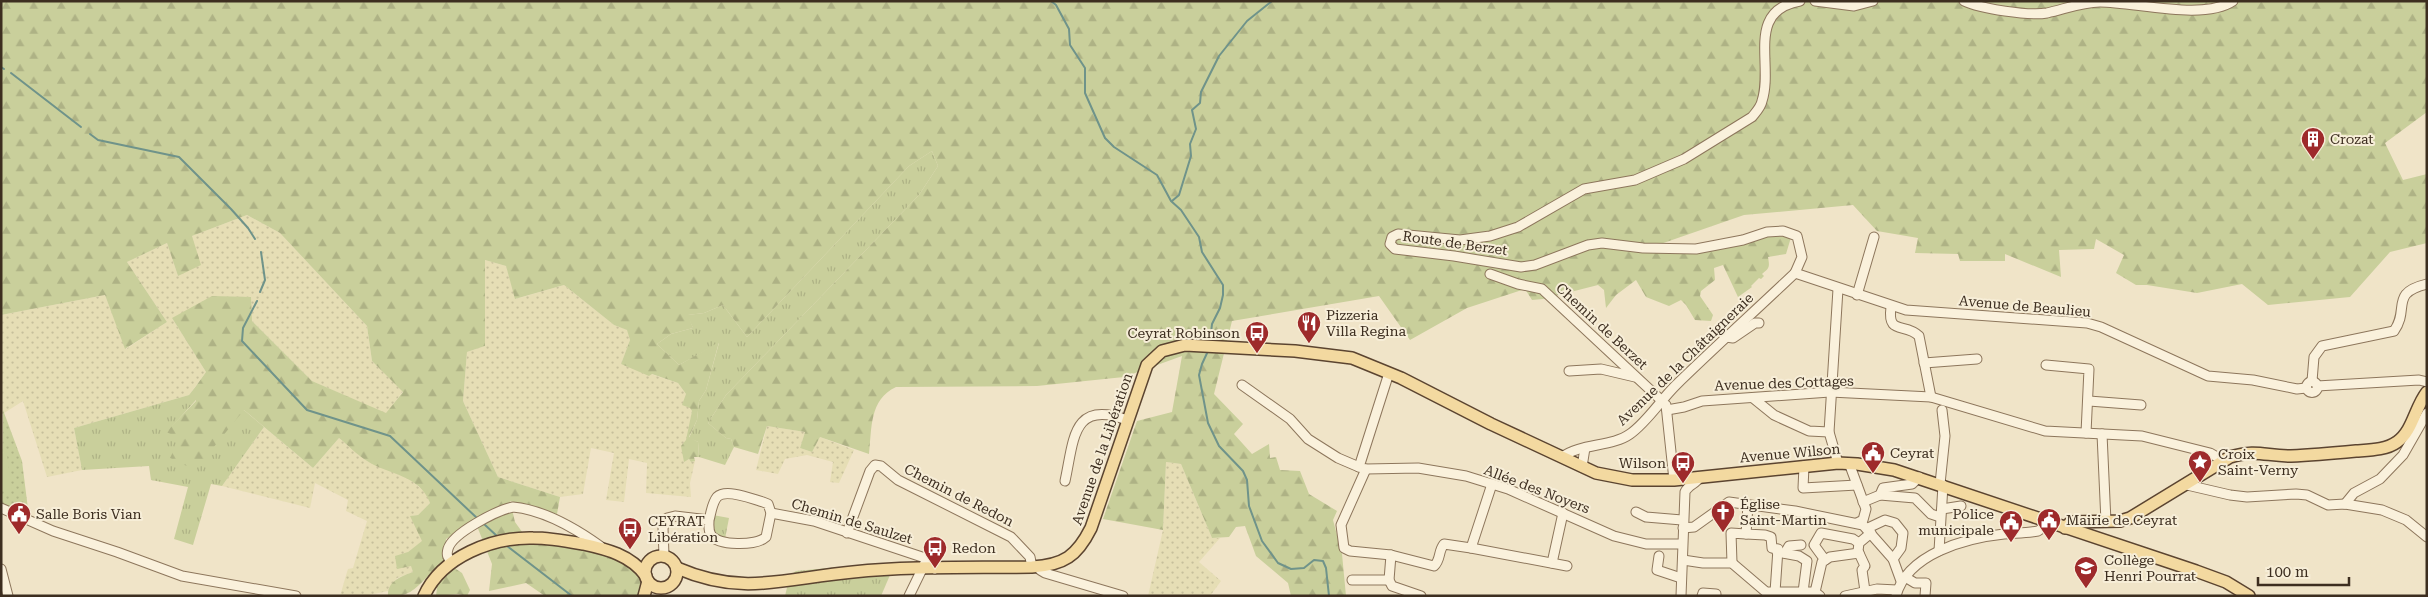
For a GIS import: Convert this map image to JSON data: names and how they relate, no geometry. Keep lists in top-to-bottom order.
{
  "streets": {
    "main road": ["Avenue de la Libération", "Avenue Wilson"],
    "street": [
      "Route de Berzet",
      "Avenue de Beaulieu",
      "Chemin de Berzet",
      "Avenue de la Châtaigneraie",
      "Avenue des Cottages",
      "Allée des Noyers",
      "Chemin de Redon",
      "Chemin de Saulzet"
    ]
  },
  "crossings": [
    ["Route de Berzet", "Avenue de Beaulieu"],
    ["Route de Berzet", "Avenue de la Châtaigneraie"],
    ["Avenue de Beaulieu", "Avenue de la Châtaigneraie"],
    ["Chemin de Berzet", "Avenue de la Châtaigneraie"],
    ["Avenue de la Châtaigneraie", "Avenue de la Libération"],
    ["Avenue de la Châtaigneraie", "Avenue Wilson"],
    ["Avenue de la Libération", "Avenue Wilson"],
    ["Avenue de la Libération", "Chemin de Redon"],
    ["Avenue de la Libération", "Chemin de Saulzet"],
    ["Chemin de Redon", "Chemin de Saulzet"]
  ],
  "places": {
    "building": ["Crozat"],
    "restaurant": ["Pizzeria Villa Regina"],
    "bus stop": [
      "Ceyrat Robinson",
      "Wilson",
      "CEYRAT Libération",
      "Redon"
    ],
    "public building": [
      "Ceyrat",
      "Salle Boris Vian",
      "Mairie de Ceyrat",
      "Police municipale"
    ],
    "place": ["Croix Saint-Verny"],
    "church": ["Église Saint-Martin"],
    "school or university": ["Collège Henri Pourrat"]
  },
  "scale_bar": "100 m"
}
